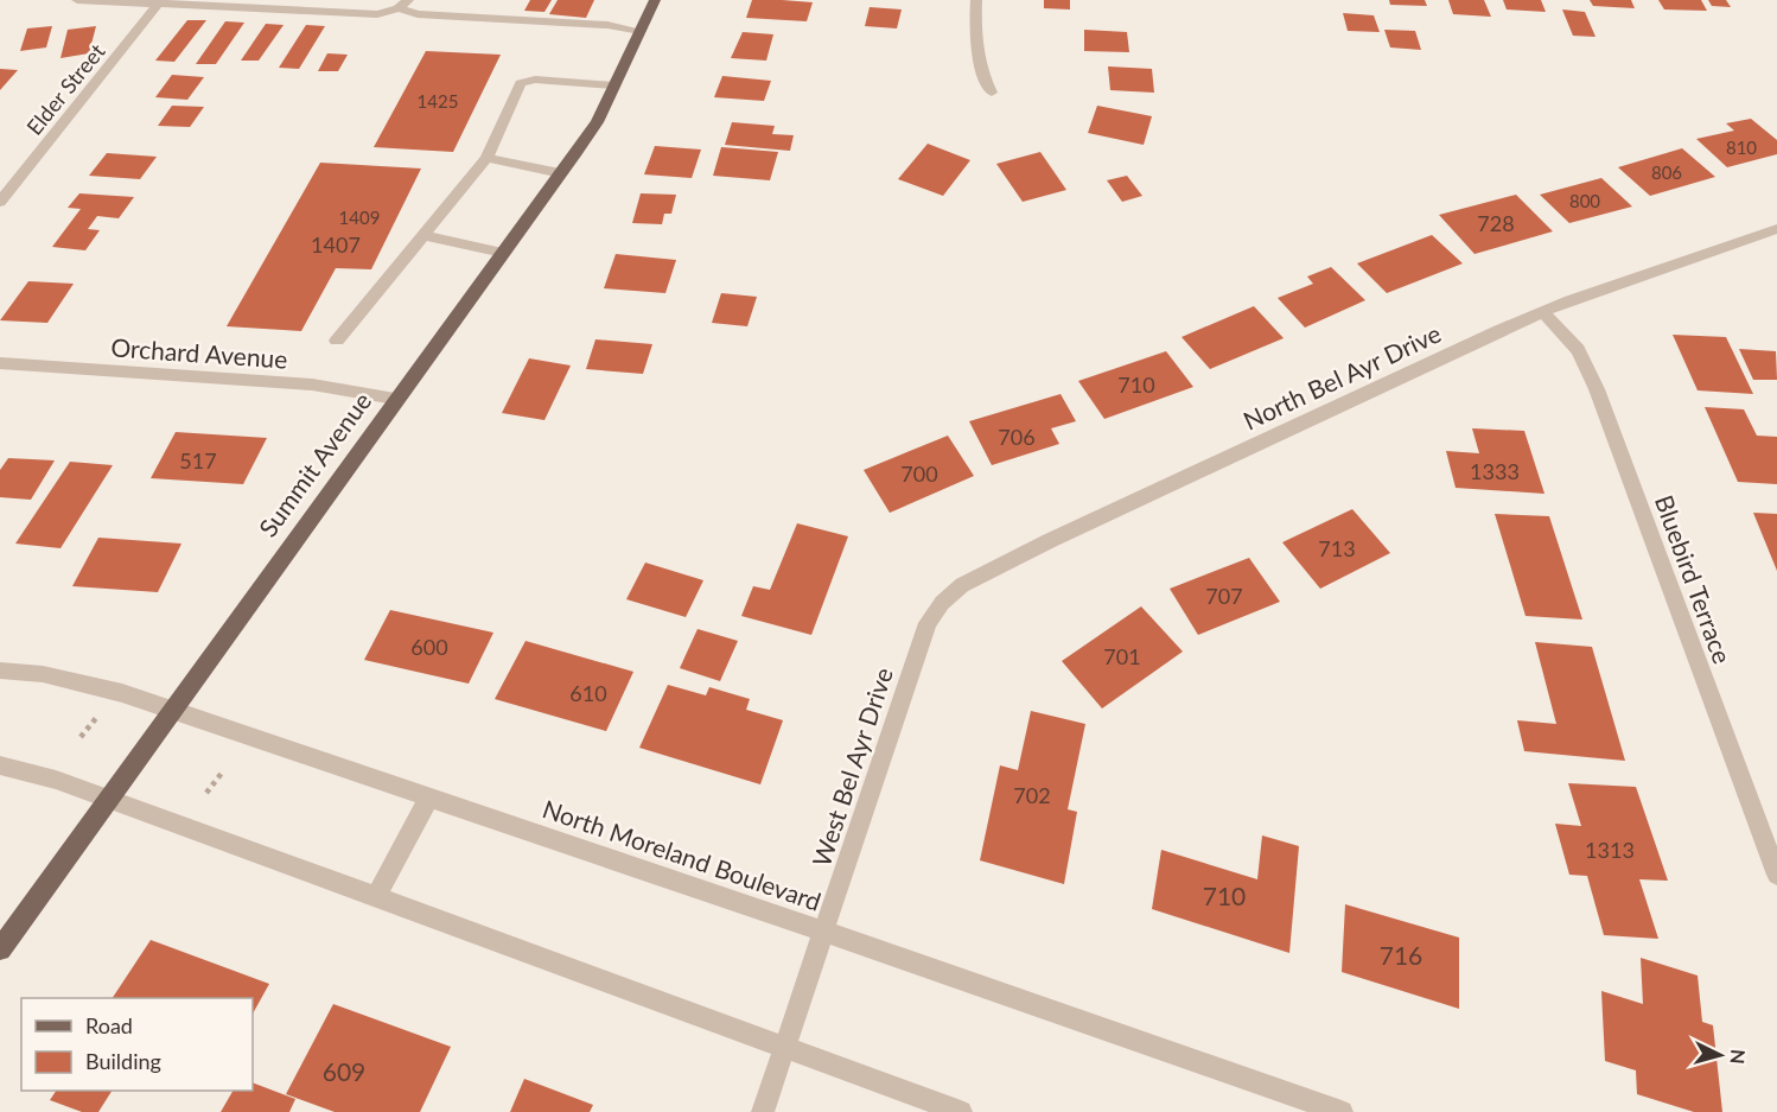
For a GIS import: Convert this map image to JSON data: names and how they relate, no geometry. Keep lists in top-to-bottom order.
{
  "streets": {
    "main road": ["Summit Avenue"],
    "street": [
      "Elder Street",
      "Orchard Avenue",
      "North Bel Ayr Drive",
      "Bluebird Terrace",
      "West Bel Ayr Drive",
      "North Moreland Boulevard"
    ]
  },
  "crossings": [
    ["Orchard Avenue", "Summit Avenue"],
    ["North Bel Ayr Drive", "Bluebird Terrace"],
    ["North Bel Ayr Drive", "West Bel Ayr Drive"],
    ["Summit Avenue", "North Moreland Boulevard"],
    ["West Bel Ayr Drive", "North Moreland Boulevard"]
  ],
  "house_numbers": [
    "1425",
    "810",
    "806",
    "800",
    "1409",
    "728",
    "1407",
    "710",
    "706",
    "517",
    "1333",
    "700",
    "713",
    "707",
    "600",
    "701",
    "610",
    "702",
    "1313",
    "710",
    "716",
    "609"
  ],
  "legend": ["Road", "Building"],
  "north": "right"
}
